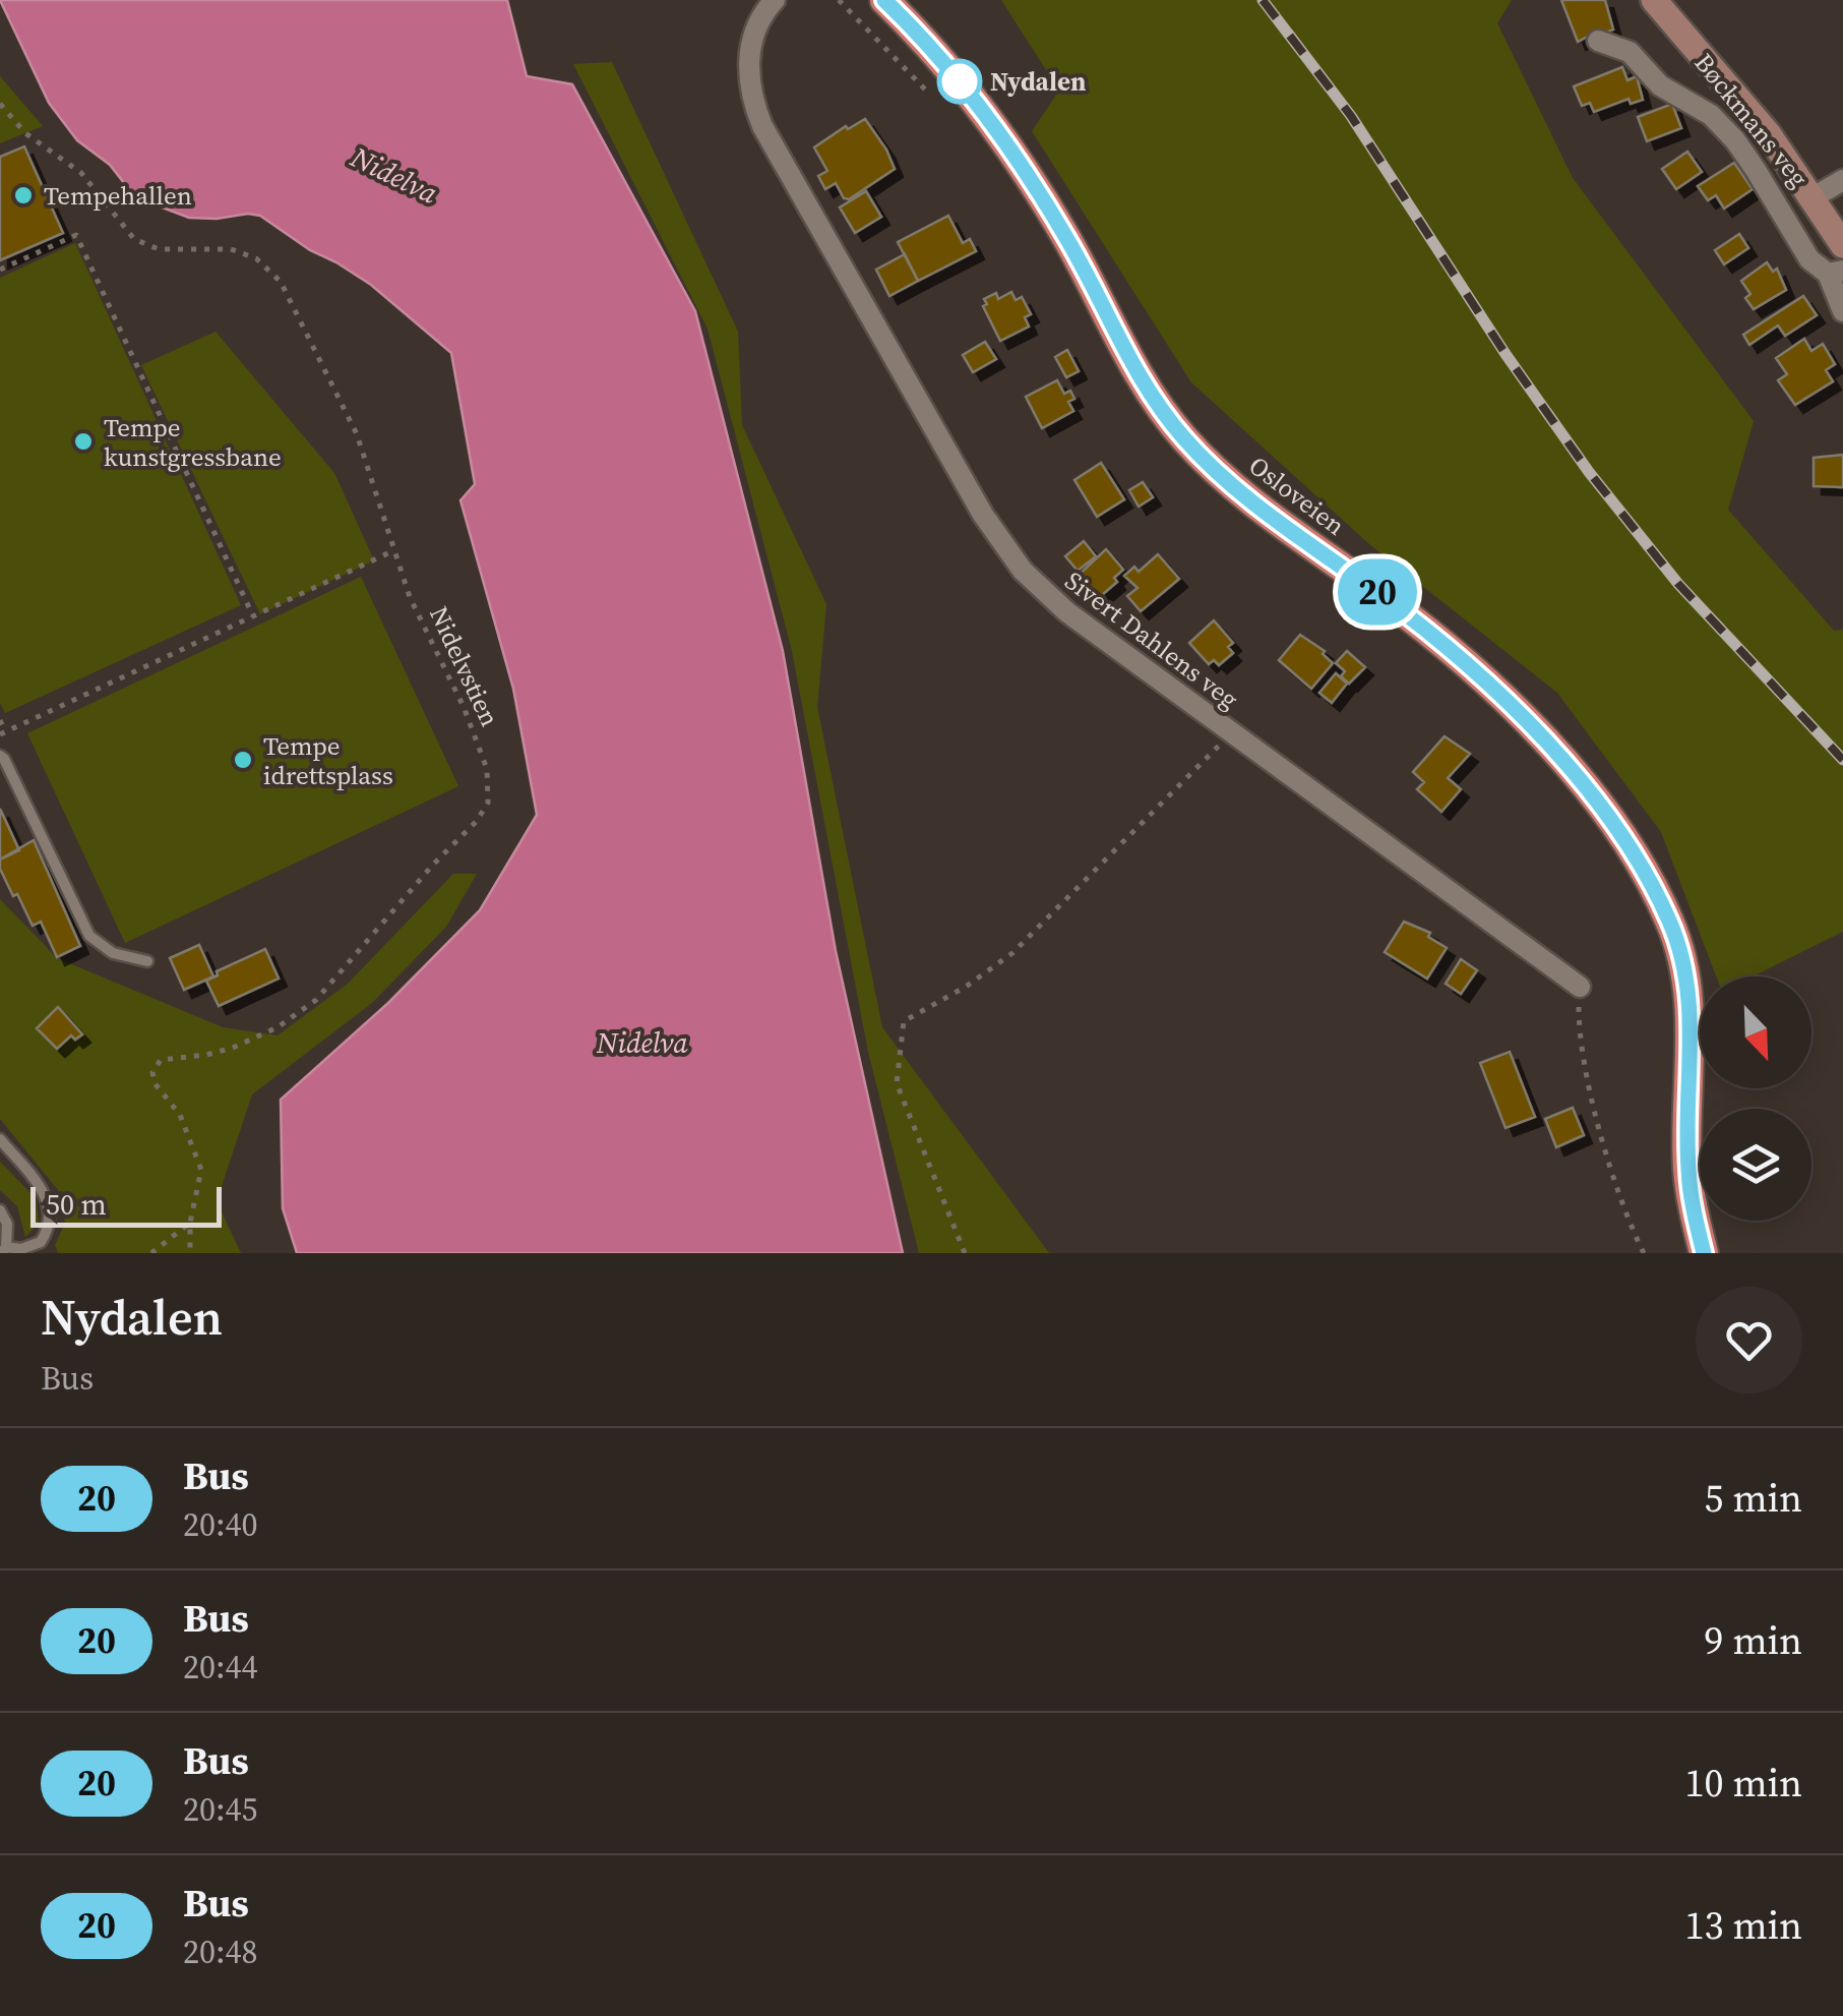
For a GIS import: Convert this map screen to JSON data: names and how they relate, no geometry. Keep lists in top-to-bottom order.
{
  "streets": {
    "highway": ["Osloveien"],
    "main road": ["Bøckmans veg"],
    "street": ["Sivert Dahlens veg"],
    "path": ["Nidelvstien"]
  },
  "water": ["Nidelva"],
  "places": [
    "Nydalen",
    "Tempehallen",
    "Tempe kunstgressbane",
    "Tempe idrettsplass"
  ],
  "lines": ["bus line 20"],
  "scale_bar": "50 m",
  "north": "bottom right",
  "page": {
    "on_map": "20",
    "scale": "50 m",
    "heading": ["Nydalen", "Bus"],
    "list": [
      {
        "mark": "20",
        "name": "Bus",
        "note": "20:40",
        "value": "5 min"
      },
      {
        "mark": "20",
        "name": "Bus",
        "note": "20:44",
        "value": "9 min"
      },
      {
        "mark": "20",
        "name": "Bus",
        "note": "20:45",
        "value": "10 min"
      },
      {
        "mark": "20",
        "name": "Bus",
        "note": "20:48",
        "value": "13 min"
      }
    ]
  }
}
